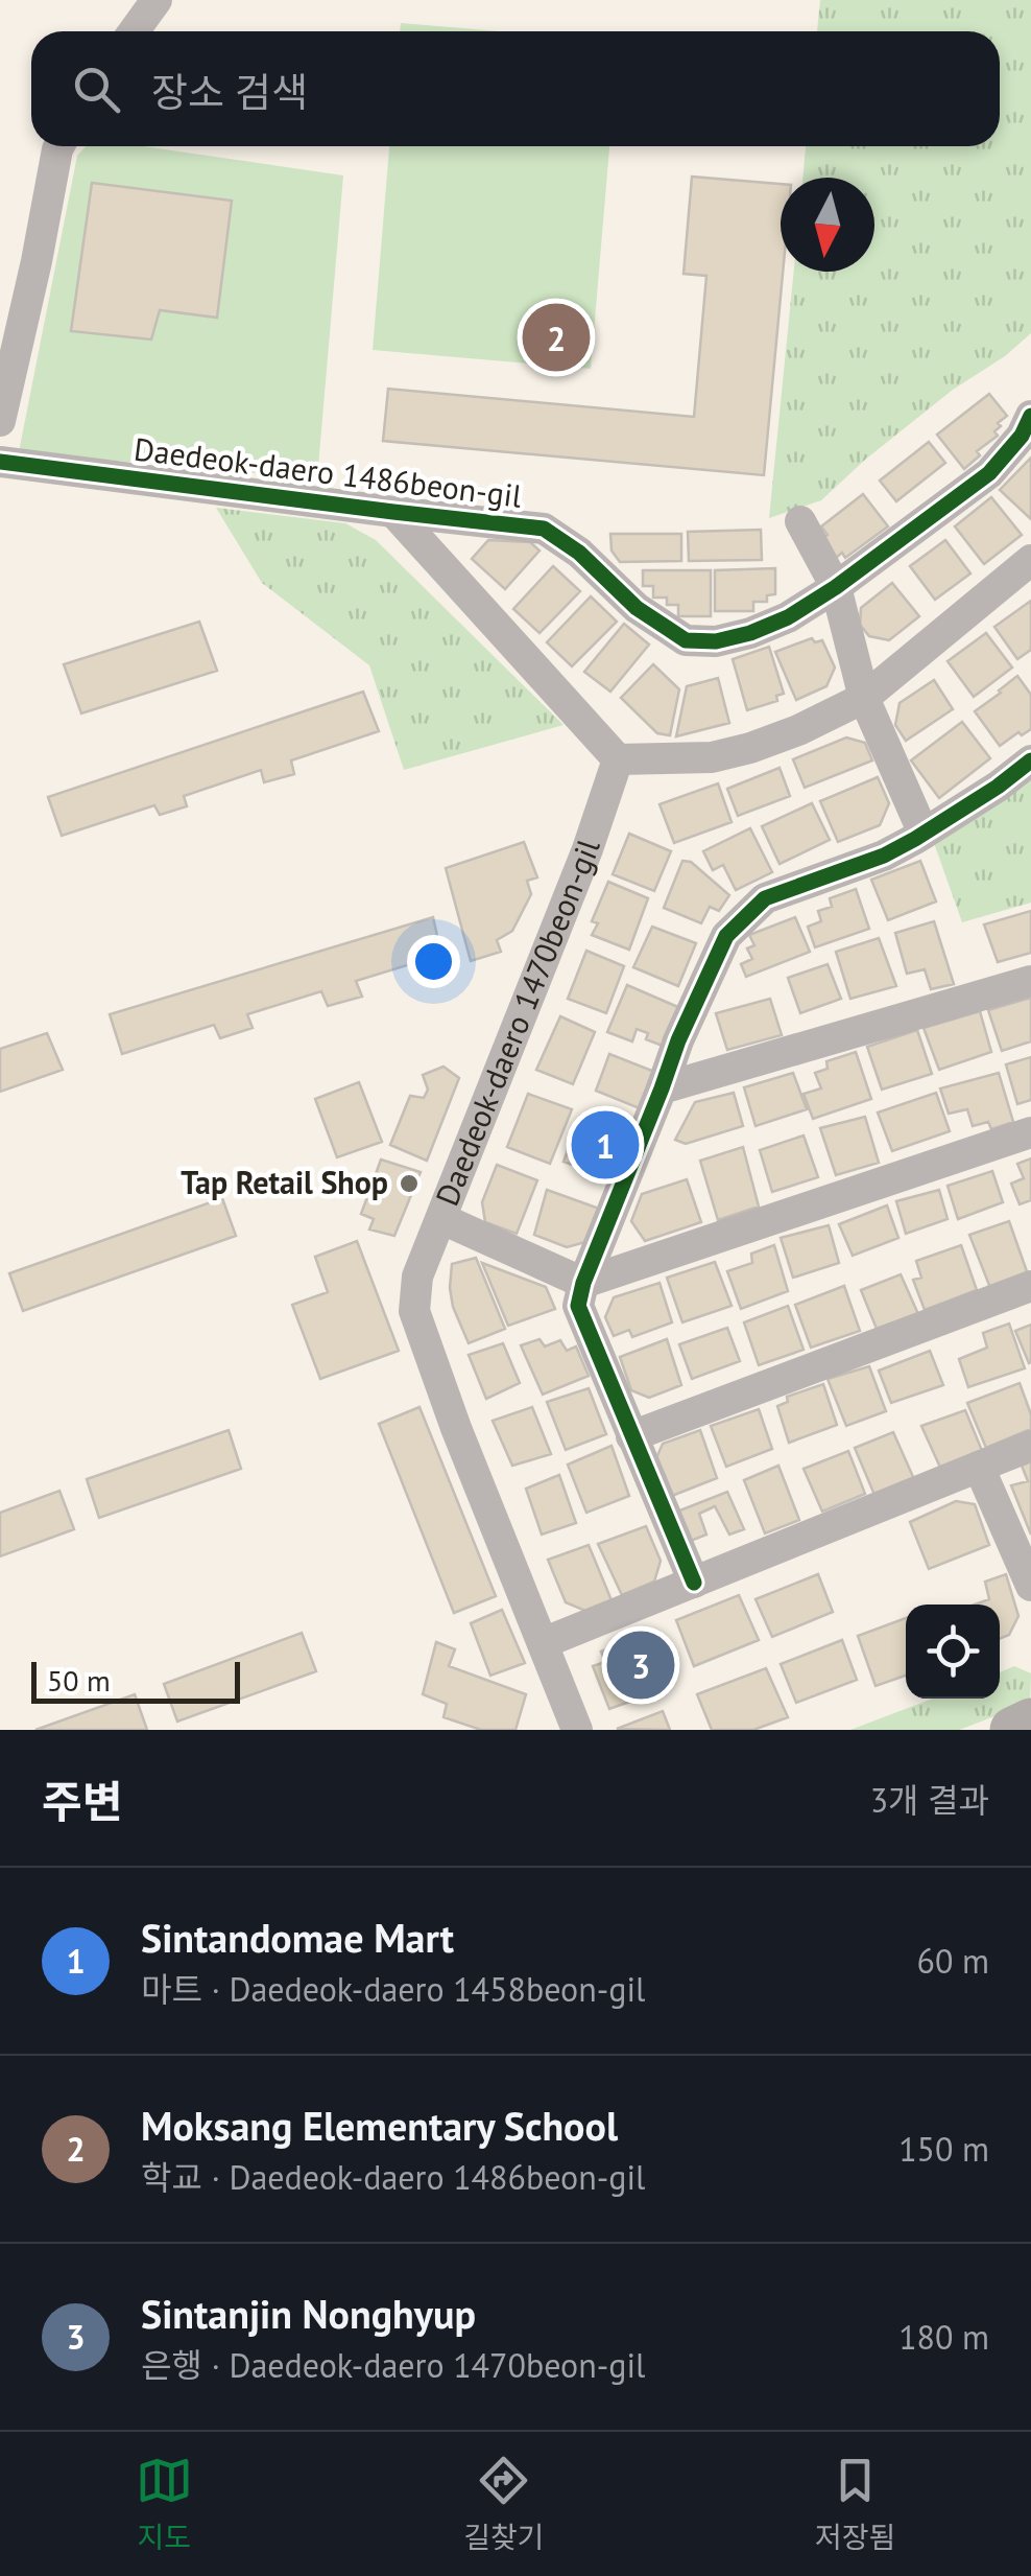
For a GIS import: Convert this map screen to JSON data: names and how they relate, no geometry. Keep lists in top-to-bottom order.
{
  "streets": {
    "street": ["Daedeok-daero 1486beon-gil", "Daedeok-daero 1470beon-gil"]
  },
  "places": ["Tap Retail Shop"],
  "scale_bar": "50 m",
  "north": "bottom",
  "page": {
    "search": "장소 검색",
    "pins": ["2", "1", "3"],
    "scale": "50 m",
    "heading": ["주변", "3개 결과"],
    "list": [
      {
        "mark": "1",
        "name": "Sintandomae Mart",
        "note": "마트 · Daedeok-daero 1458beon-gil",
        "value": "60 m"
      },
      {
        "mark": "2",
        "name": "Moksang Elementary School",
        "note": "학교 · Daedeok-daero 1486beon-gil",
        "value": "150 m"
      },
      {
        "mark": "3",
        "name": "Sintanjin Nonghyup",
        "note": "은행 · Daedeok-daero 1470beon-gil",
        "value": "180 m"
      }
    ],
    "nav": ["지도", "길찾기", "저장됨"]
  }
}
